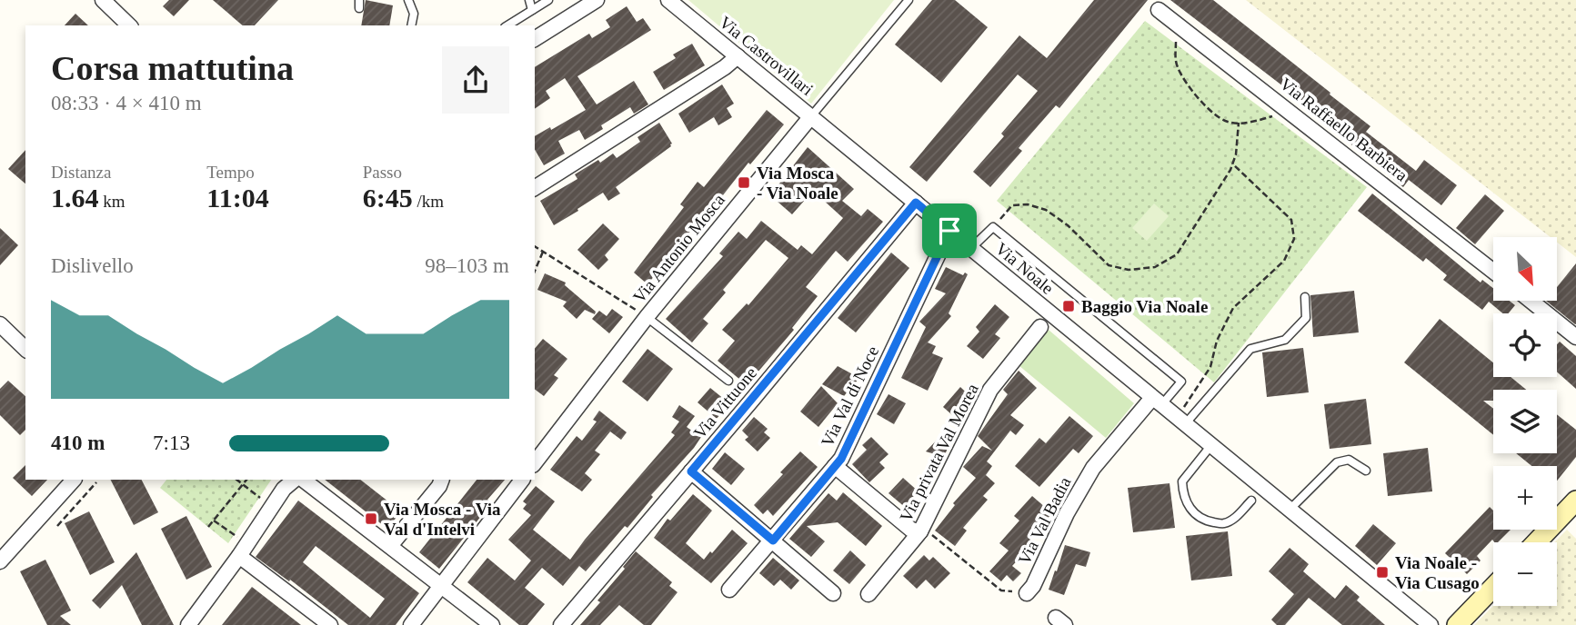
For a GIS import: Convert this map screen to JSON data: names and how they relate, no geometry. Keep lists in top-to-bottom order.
{
  "streets": {
    "street": [
      "Via Castrovillari",
      "Via Raffaello Barbiera",
      "Via Antonio Mosca",
      "Via Noale",
      "Via Val di Noce",
      "Via Vittuone",
      "Via privata Val Morea",
      "Via Val Badia"
    ]
  },
  "crossings": [
    ["Via Castrovillari", "Via Antonio Mosca"],
    ["Via Castrovillari", "Via Noale"],
    ["Via Antonio Mosca", "Via Noale"],
    ["Via Antonio Mosca", "Via Vittuone"],
    ["Via Noale", "Via Val di Noce"],
    ["Via Noale", "Via Vittuone"],
    ["Via Noale", "Via Val Badia"],
    ["Via privata Val Morea", "Via Val Badia"]
  ],
  "places": {
    "transit": [
      "Via Mosca - Via Noale",
      "Baggio Via Noale",
      "Via Mosca - Via Val d'Intelvi",
      "Via Noale - Via Cusago"
    ]
  },
  "north": "bottom right",
  "page": {
    "heading": ["Corsa mattutina", "08:33 · 4 × 410 m"],
    "stats": [
      ["Distanza", "1.64 km"],
      ["Tempo", "11:04"],
      ["Passo", "6:45 /km"]
    ],
    "map_buttons": ["+", "−"],
    "chart": ["Dislivello", "98–103 m"],
    "list": [
      {
        "name": "410 m",
        "note": "7:13"
      }
    ]
  }
}
